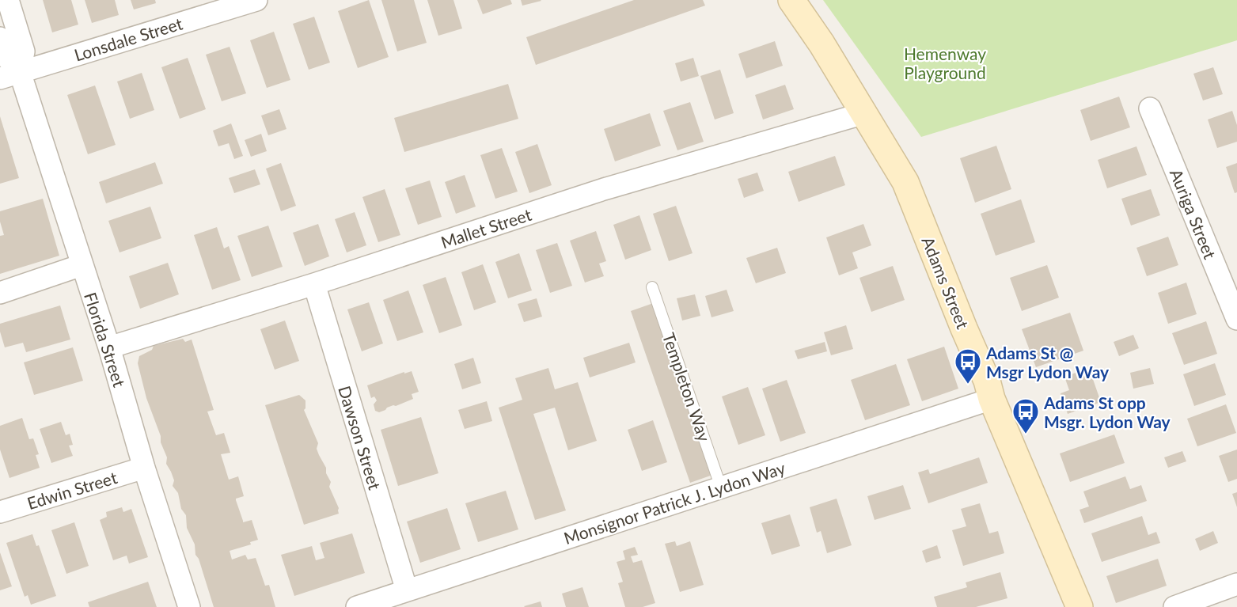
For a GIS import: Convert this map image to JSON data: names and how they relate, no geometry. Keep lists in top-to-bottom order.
{
  "streets": {
    "main road": ["Adams Street"],
    "street": [
      "Lonsdale Street",
      "Auriga Street",
      "Mallet Street",
      "Florida Street",
      "Dawson Street",
      "Edwin Street",
      "Monsignor Patrick J. Lydon Way"
    ],
    "lane": ["Templeton Way"]
  },
  "crossings": [
    ["Lonsdale Street", "Florida Street"],
    ["Mallet Street", "Adams Street"],
    ["Mallet Street", "Florida Street"],
    ["Mallet Street", "Dawson Street"],
    ["Adams Street", "Monsignor Patrick J. Lydon Way"],
    ["Florida Street", "Edwin Street"],
    ["Templeton Way", "Monsignor Patrick J. Lydon Way"],
    ["Dawson Street", "Monsignor Patrick J. Lydon Way"]
  ],
  "parks": ["Hemenway Playground"],
  "places": {
    "bus stop": ["Adams St @ Msgr Lydon Way", "Adams St opp Msgr. Lydon Way"]
  }
}
